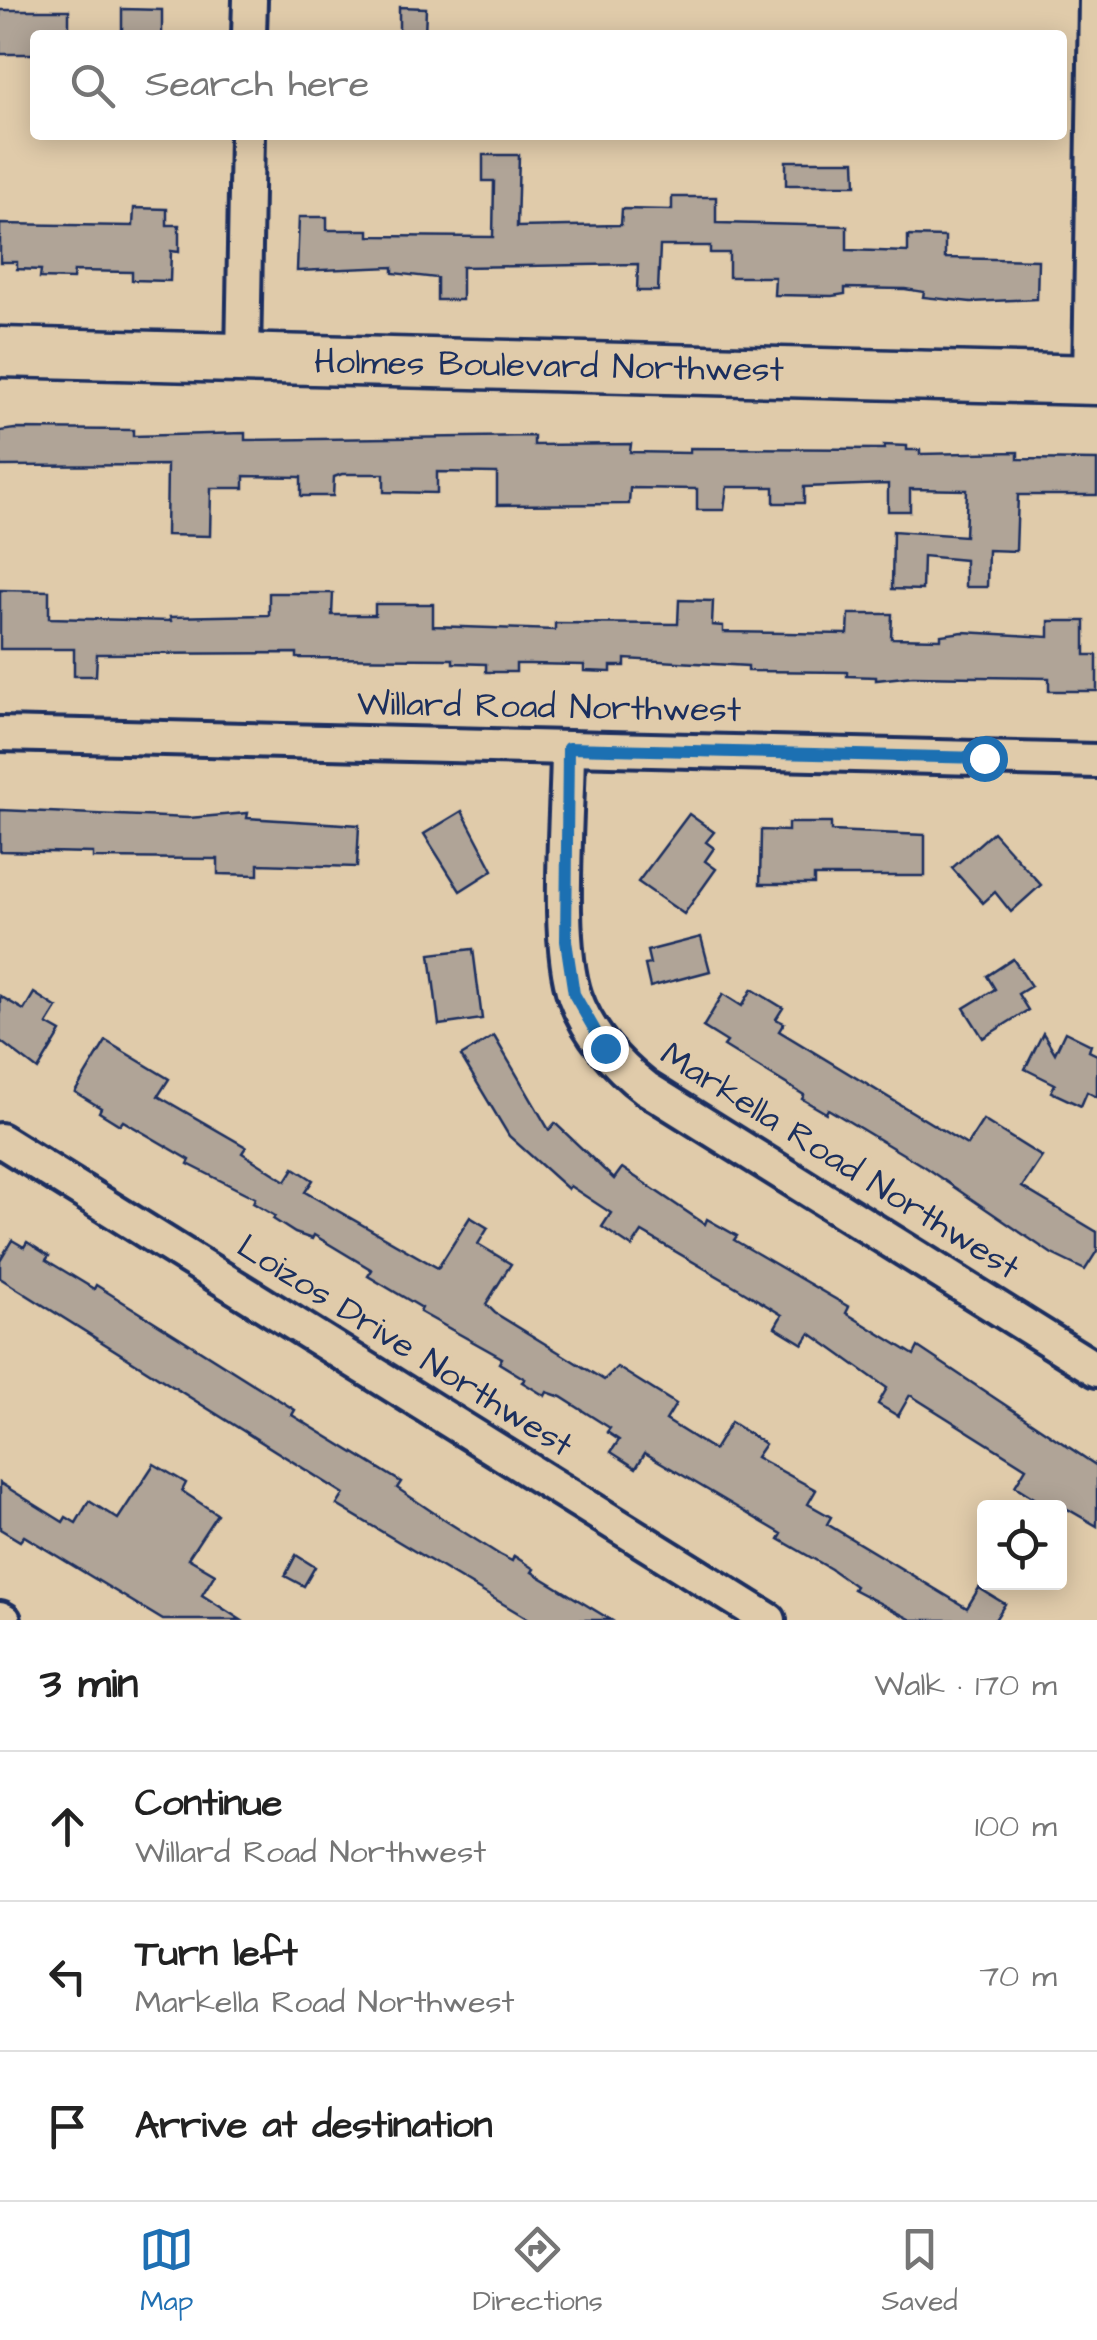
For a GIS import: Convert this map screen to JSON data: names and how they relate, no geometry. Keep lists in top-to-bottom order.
{
  "streets": {
    "street": [
      "Holmes Boulevard Northwest",
      "Willard Road Northwest",
      "Markella Road Northwest",
      "Loizos Drive Northwest"
    ]
  },
  "crossings": [
    ["Willard Road Northwest", "Markella Road Northwest"]
  ],
  "page": {
    "search": "Search here",
    "heading": ["3 min", "Walk · 170 m"],
    "list": [
      ["Continue", "Willard Road Northwest", "100 m"],
      ["Turn left", "Markella Road Northwest", "70 m"],
      "Arrive at destination"
    ],
    "nav": ["Map", "Directions", "Saved"]
  }
}
